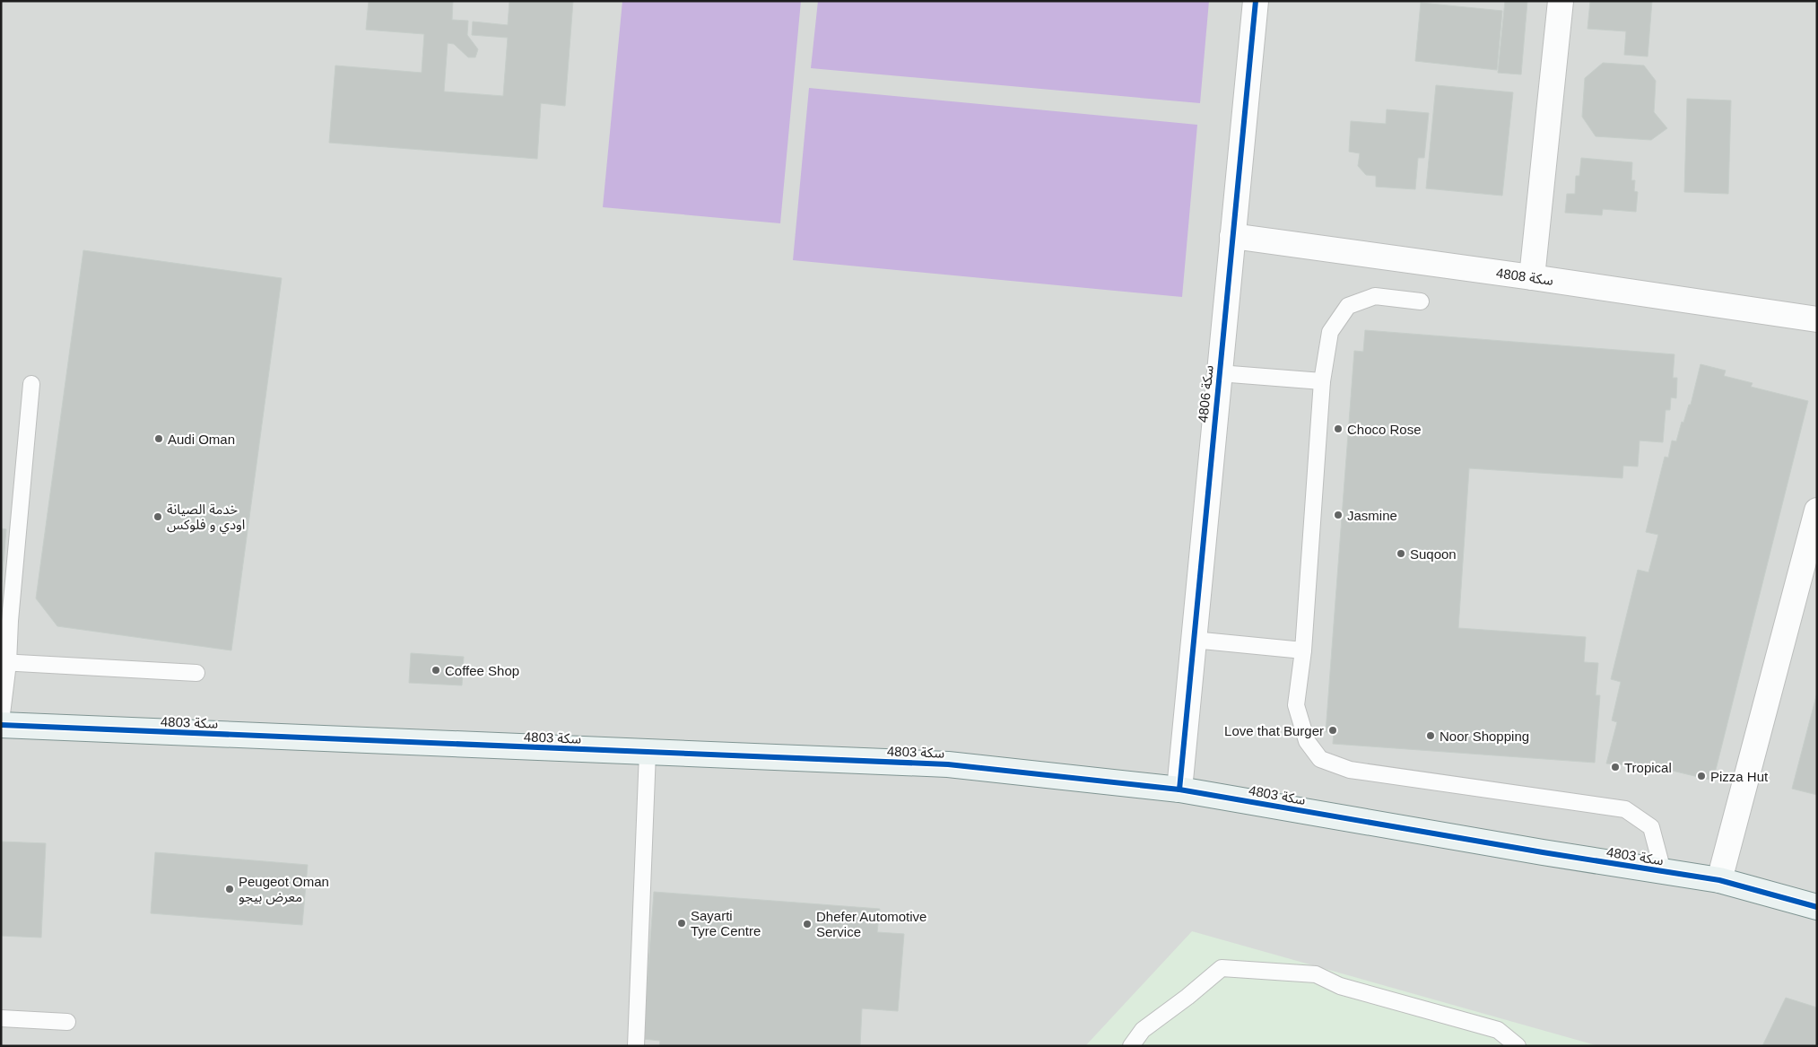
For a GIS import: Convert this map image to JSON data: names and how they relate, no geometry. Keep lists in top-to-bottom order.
{
  "streets": {
    "street": ["سكة 4808", "سكة 4806", "سكة 4803"]
  },
  "crossings": [
    ["سكة 4808", "سكة 4806"],
    ["سكة 4806", "سكة 4803"]
  ],
  "places": [
    "Choco Rose",
    "Audi Oman",
    "Jasmine",
    "خدمة الصيانة اودي و فلوكس",
    "Suqoon",
    "Coffee Shop",
    "Love that Burger",
    "Noor Shopping",
    "Tropical",
    "Pizza Hut",
    "Peugeot Oman معرض بيجو",
    "Sayarti Tyre Centre",
    "Dhefer Automotive Service"
  ]
}
